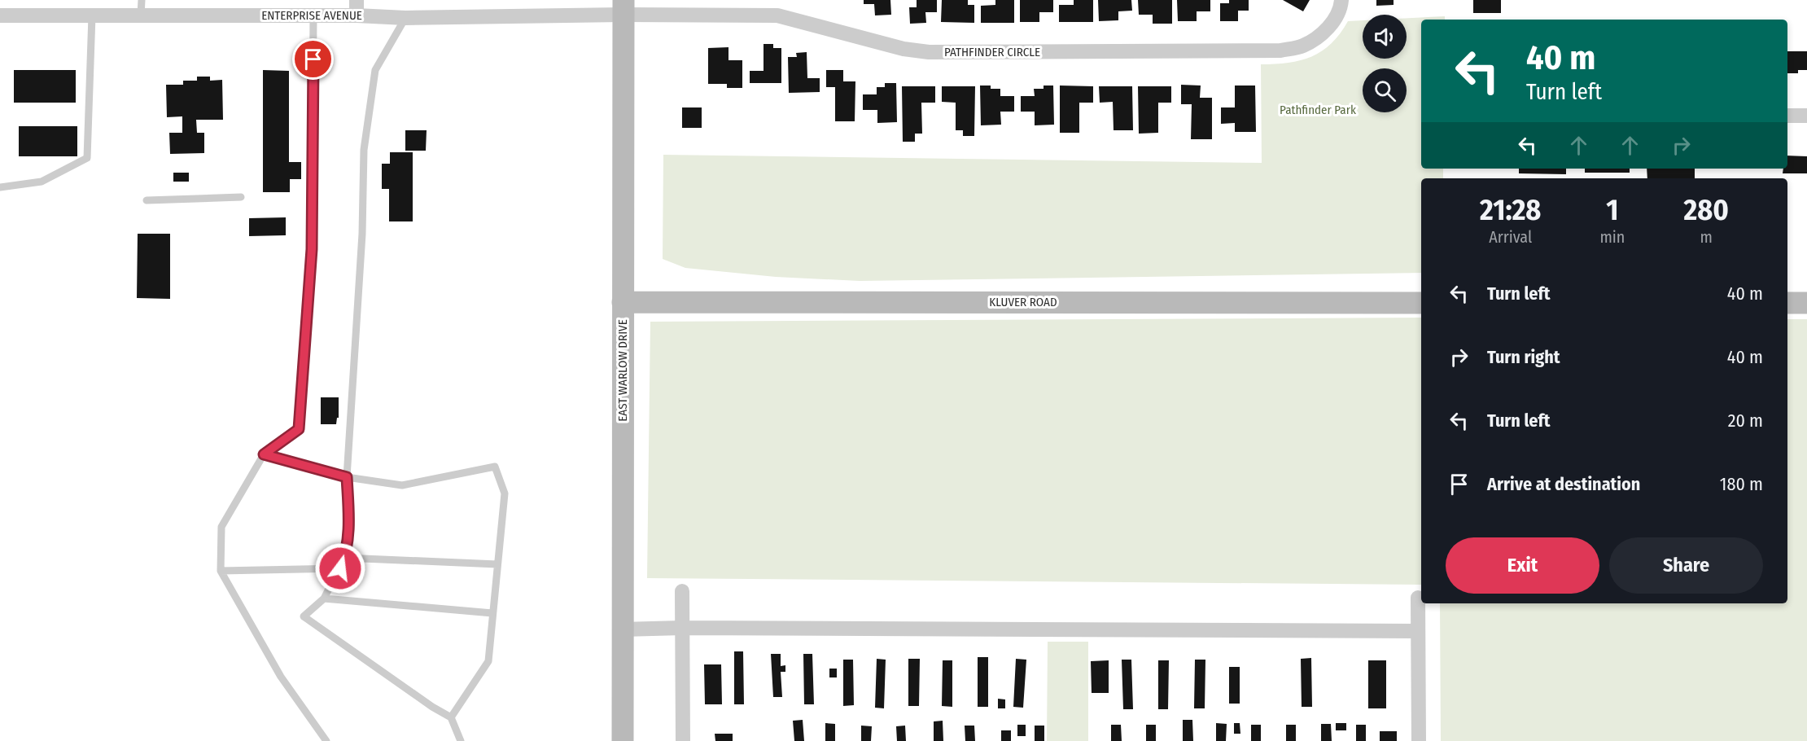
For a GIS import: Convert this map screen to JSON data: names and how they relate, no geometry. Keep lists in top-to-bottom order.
{
  "streets": {
    "street": [
      "ENTERPRISE AVENUE",
      "PATHFINDER CIRCLE",
      "KLUVER ROAD",
      "EAST WARLOW DRIVE"
    ]
  },
  "crossings": [
    ["ENTERPRISE AVENUE", "PATHFINDER CIRCLE"],
    ["ENTERPRISE AVENUE", "EAST WARLOW DRIVE"],
    ["PATHFINDER CIRCLE", "EAST WARLOW DRIVE"],
    ["KLUVER ROAD", "EAST WARLOW DRIVE"]
  ],
  "parks": ["Pathfinder Park"],
  "page": {
    "turn": ["40 m", "Turn left"],
    "eta": [
      "21:28",
      "Arrival",
      "1",
      "min",
      "280",
      "m"
    ],
    "list": [
      {
        "name": "Turn left",
        "value": "40 m"
      },
      {
        "name": "Turn right",
        "value": "40 m"
      },
      {
        "name": "Turn left",
        "value": "20 m"
      },
      {
        "name": "Arrive at destination",
        "value": "180 m"
      }
    ],
    "buttons": ["Exit", "Share"]
  }
}
